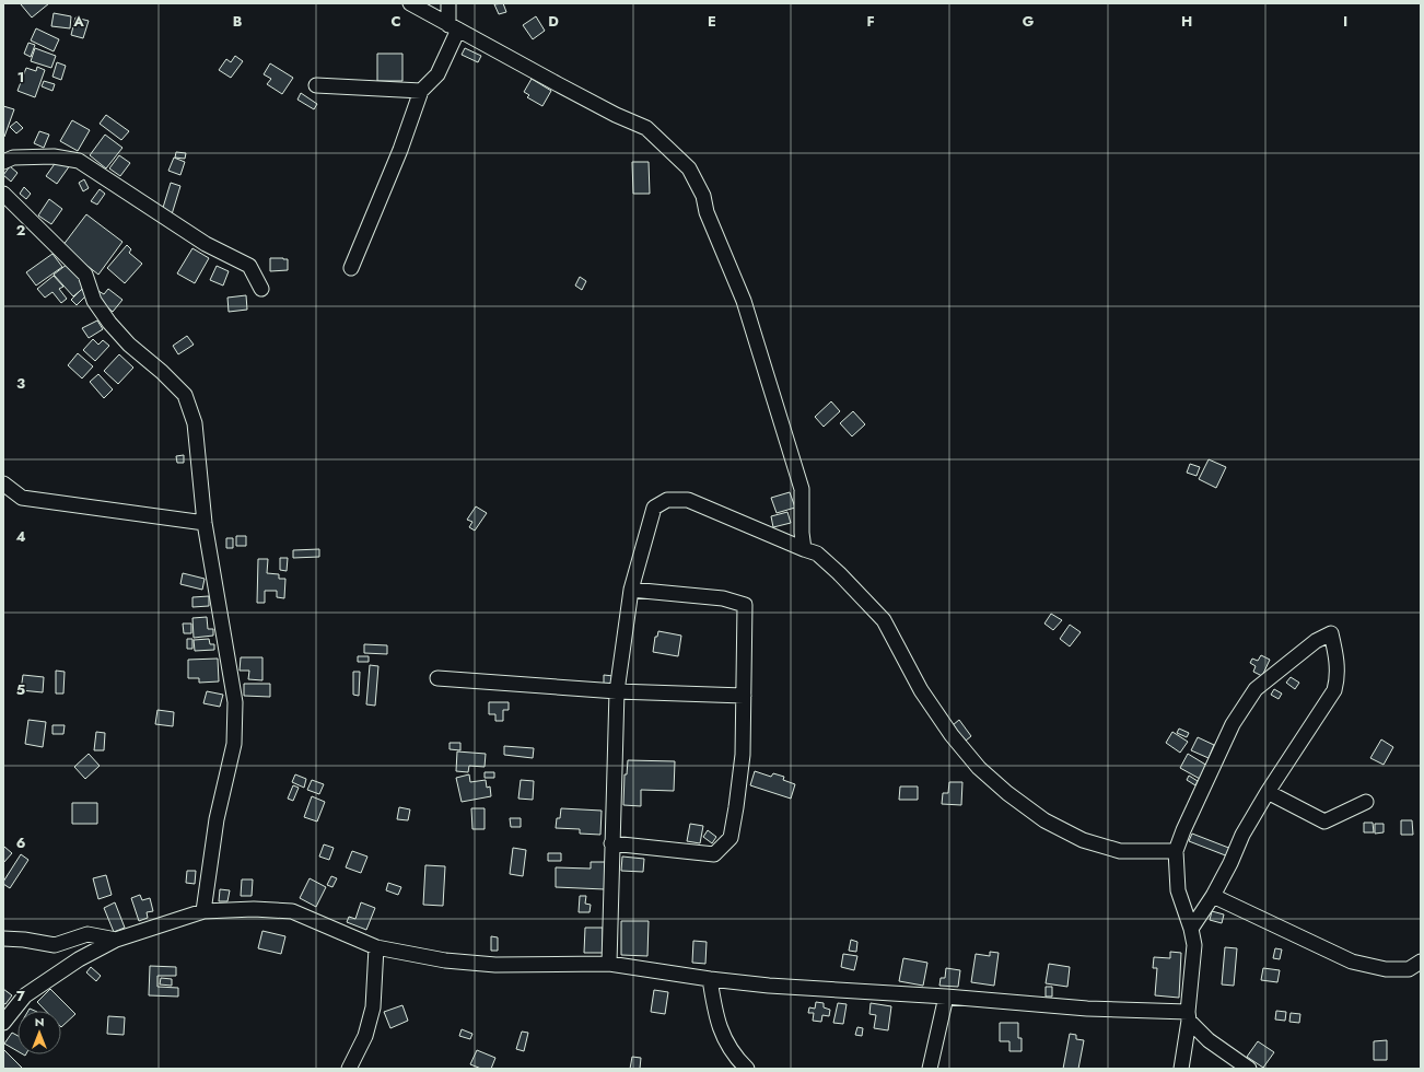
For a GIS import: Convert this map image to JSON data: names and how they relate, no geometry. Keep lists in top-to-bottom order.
{
  "north": "top",
  "grid": {
    "columns": [
      "A",
      "B",
      "C",
      "D",
      "E",
      "F",
      "G",
      "H",
      "I"
    ],
    "rows": [
      "1",
      "2",
      "3",
      "4",
      "5",
      "6",
      "7"
    ]
  }
}
